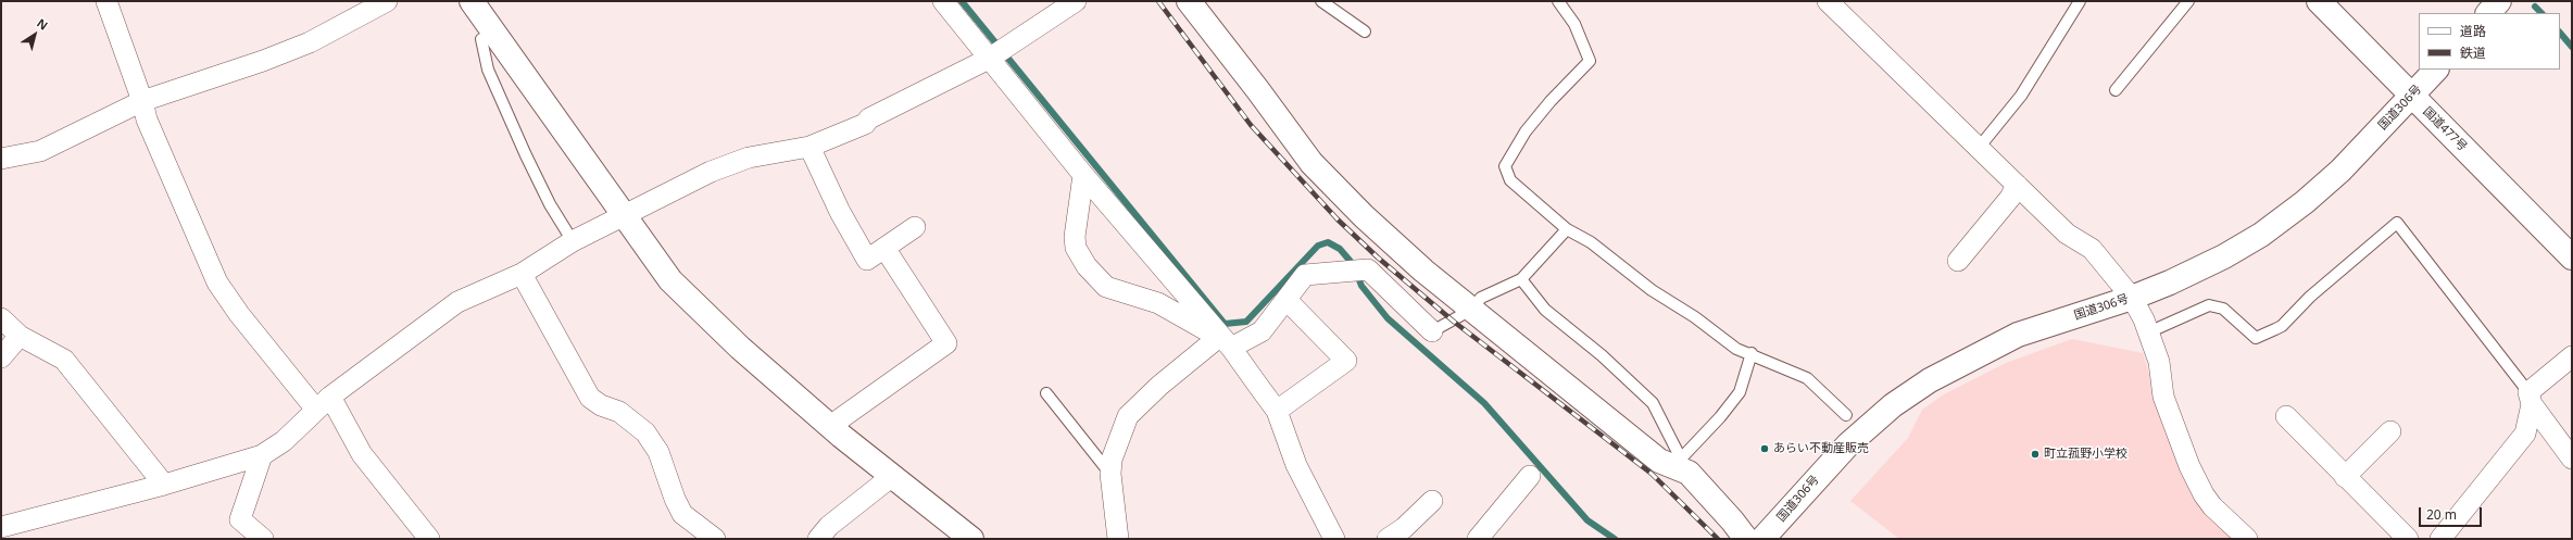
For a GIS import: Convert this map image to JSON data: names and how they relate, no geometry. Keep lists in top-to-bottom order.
{
  "streets": {
    "main road": ["国道306号", "国道477号"]
  },
  "crossings": [
    ["国道306号", "国道477号"]
  ],
  "places": ["あらい不動産販売", "町立菰野小学校"],
  "legend": ["道路", "鉄道"],
  "scale_bar": "20 m",
  "north": "top right"
}
